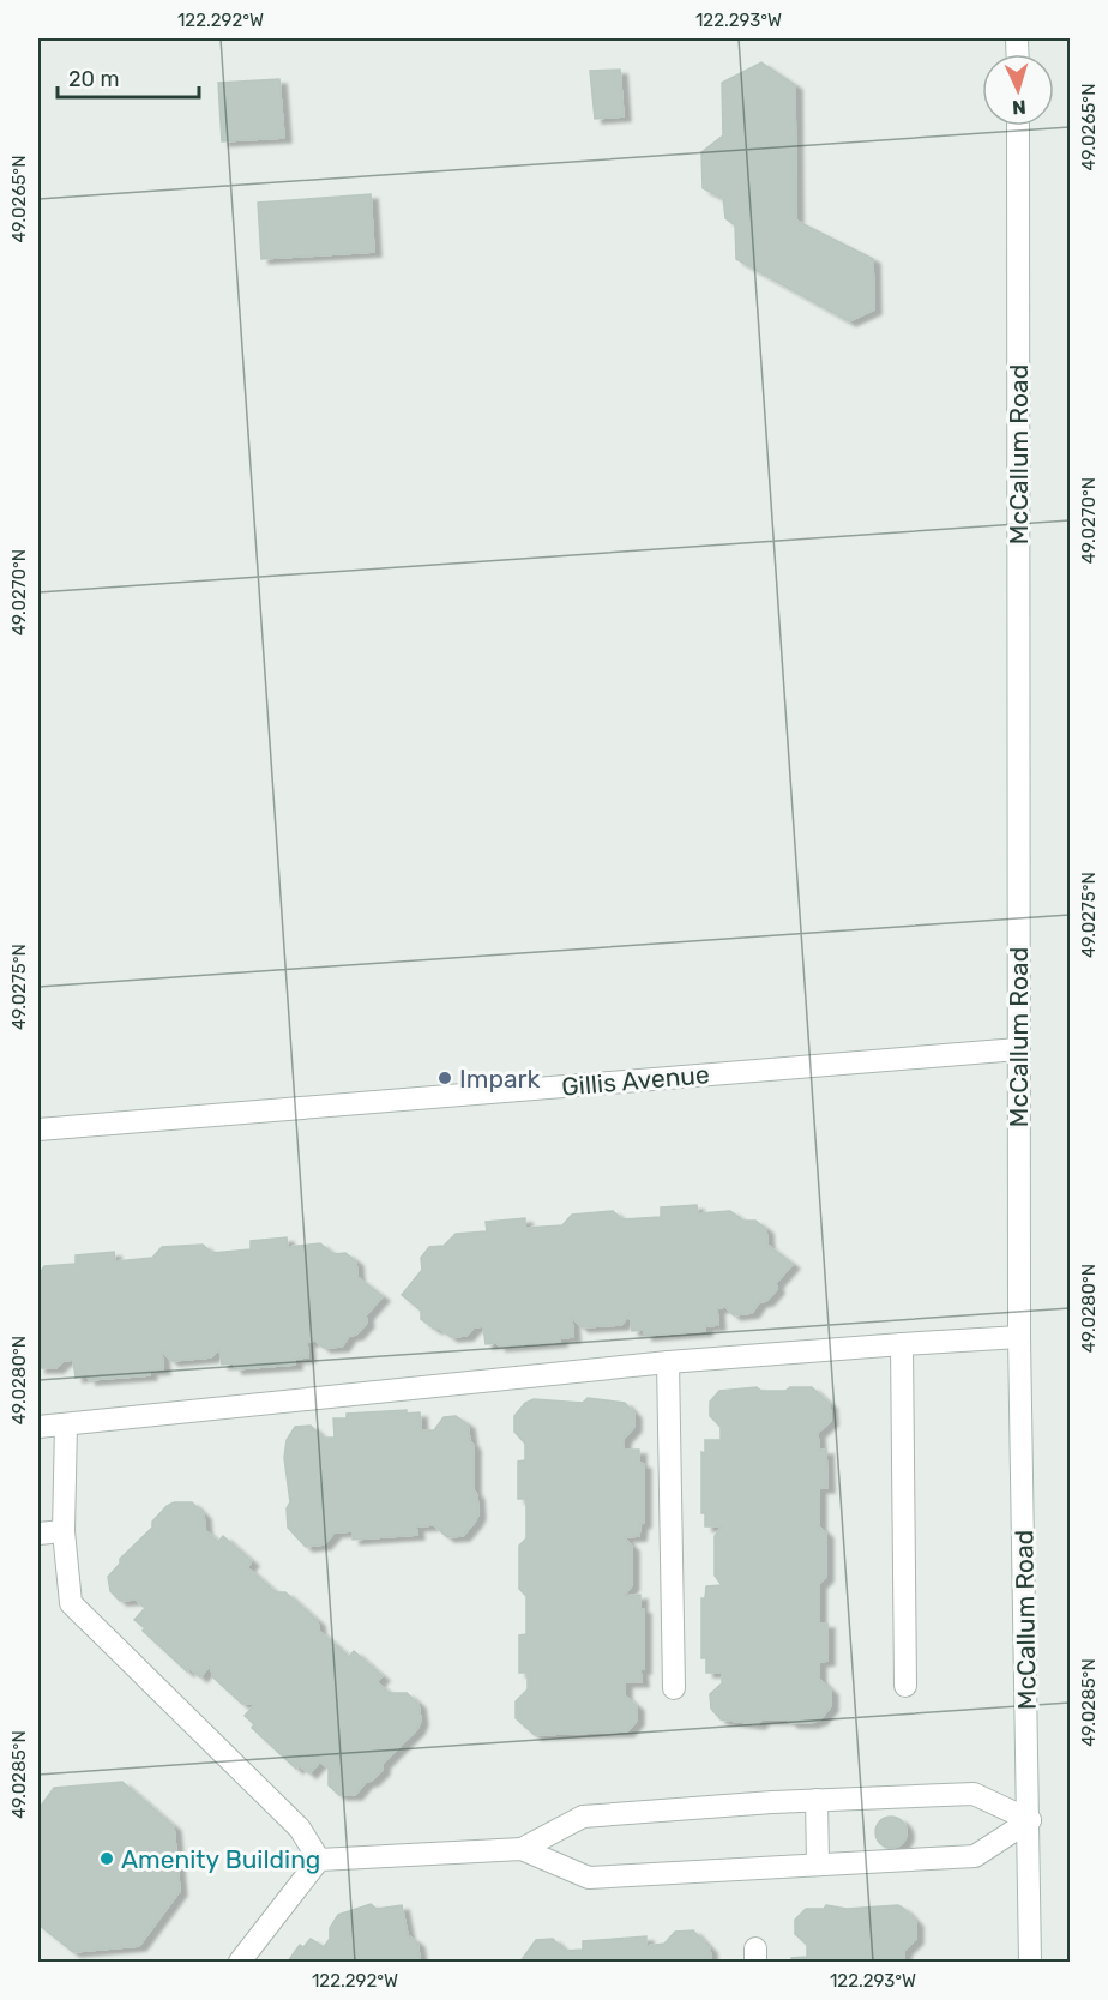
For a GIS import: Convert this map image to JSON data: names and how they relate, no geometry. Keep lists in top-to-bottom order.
{
  "streets": {
    "main road": ["McCallum Road", "Gillis Avenue"]
  },
  "crossings": [
    ["McCallum Road", "Gillis Avenue"]
  ],
  "places": ["Impark", "Amenity Building"],
  "scale_bar": "20 m",
  "north": "bottom",
  "coordinates": [
    "122.292°W",
    "122.293°W",
    "49.0265°N",
    "49.0270°N",
    "49.0275°N",
    "49.0280°N",
    "49.0285°N"
  ]
}
